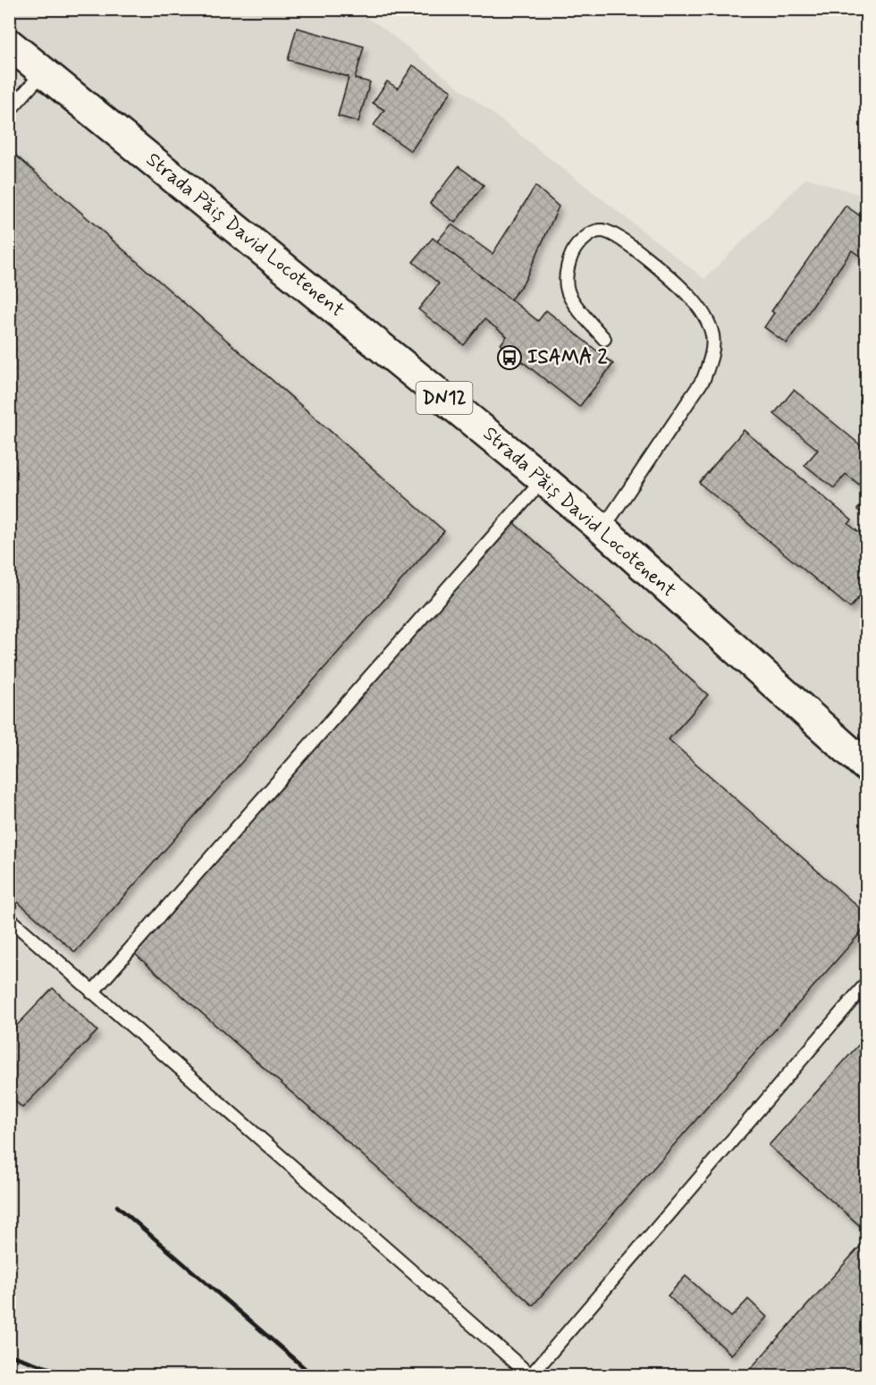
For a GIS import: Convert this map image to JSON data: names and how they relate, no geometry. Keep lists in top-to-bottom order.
{
  "streets": {
    "main road": ["Strada Păiș David Locotenent", "DN12"]
  },
  "places": {
    "bus stop": ["ISAMA 2"]
  }
}
